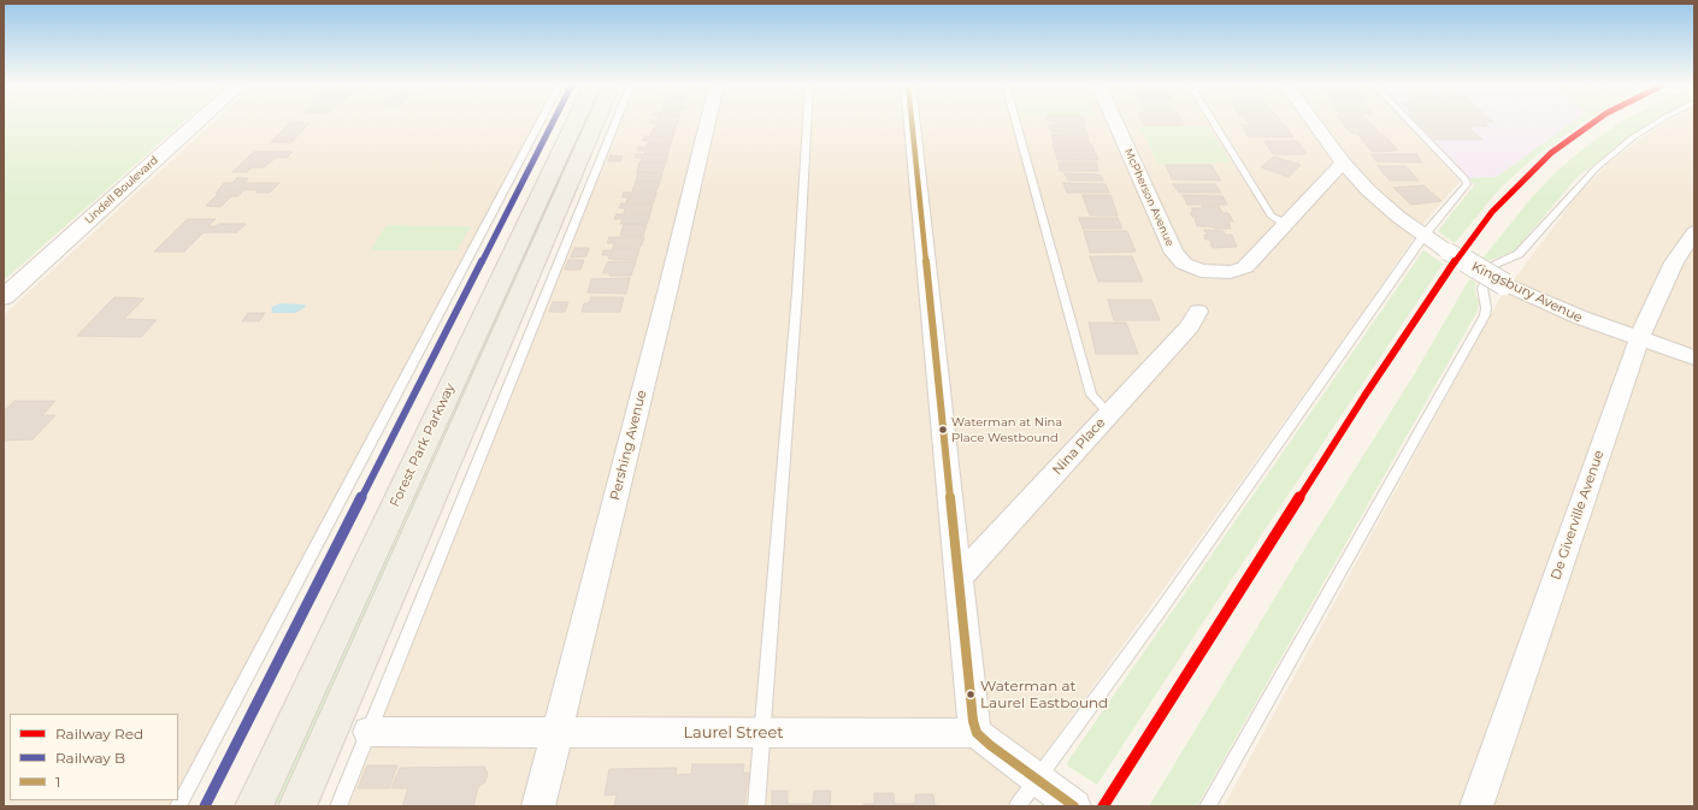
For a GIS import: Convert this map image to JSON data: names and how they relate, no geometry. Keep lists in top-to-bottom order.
{
  "streets": {
    "main road": ["Lindell Boulevard", "Forest Park Parkway"],
    "street": [
      "McPherson Avenue",
      "Kingsbury Avenue",
      "Pershing Avenue",
      "Nina Place",
      "De Giverville Avenue",
      "Laurel Street"
    ]
  },
  "crossings": [
    ["Kingsbury Avenue", "De Giverville Avenue"],
    ["Pershing Avenue", "Laurel Street"]
  ],
  "places": ["Waterman at Nina Place Westbound", "Waterman at Laurel Eastbound"],
  "lines": ["rail line Red", "rail line B", "transit line 1"],
  "legend": ["Railway Red", "Railway B", "1"]
}
